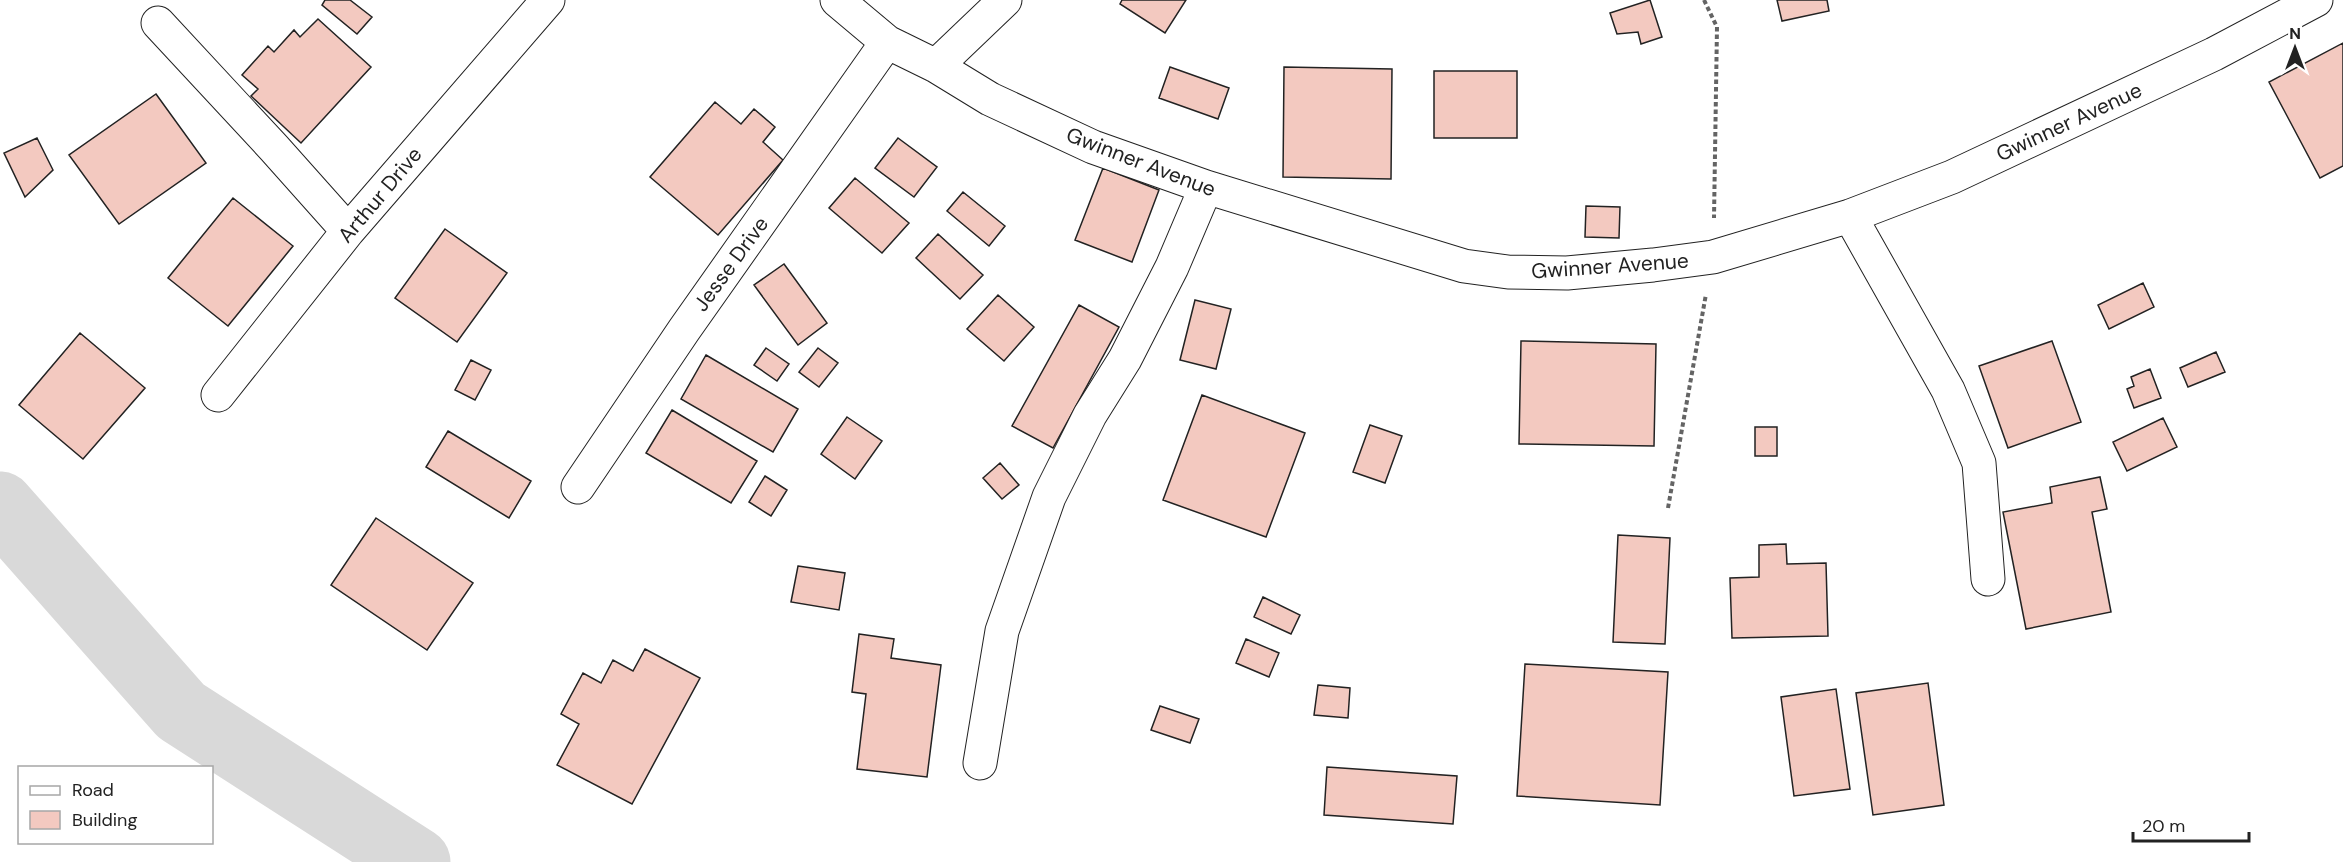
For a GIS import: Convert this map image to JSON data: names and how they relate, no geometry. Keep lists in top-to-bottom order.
{
  "streets": {
    "street": ["Gwinner Avenue", "Arthur Drive", "Jesse Drive"]
  },
  "crossings": [
    ["Gwinner Avenue", "Jesse Drive"]
  ],
  "legend": ["Road", "Building"],
  "scale_bar": "20 m",
  "north": "top"
}
